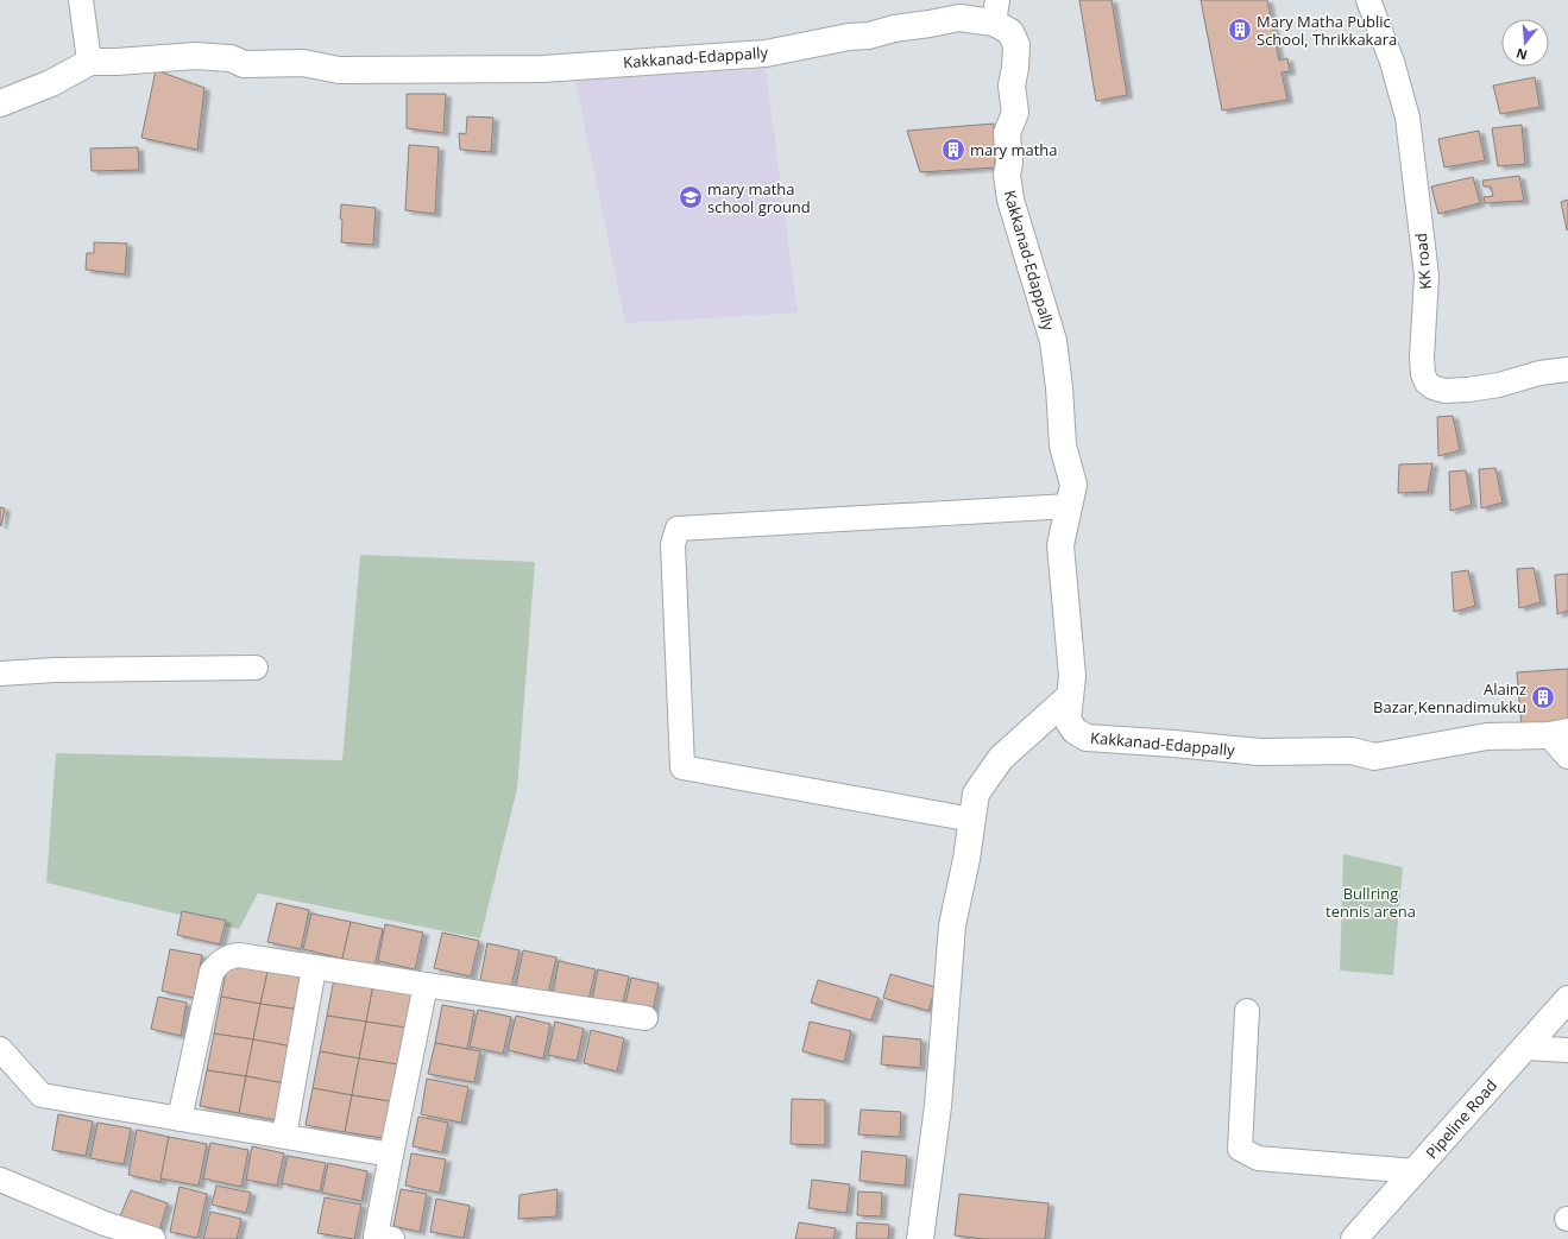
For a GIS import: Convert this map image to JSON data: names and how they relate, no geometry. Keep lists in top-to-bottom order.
{
  "streets": {
    "street": ["Kakkanad-Edappally", "KK road", "Pipeline Road"]
  },
  "parks": ["Bullring tennis arena"],
  "places": {
    "building": ["Mary Matha Public School, Thrikkakara", "mary matha", "Alainz Bazar,Kennadimukku"],
    "school or university": ["mary matha school ground"]
  },
  "north": "bottom"
}
